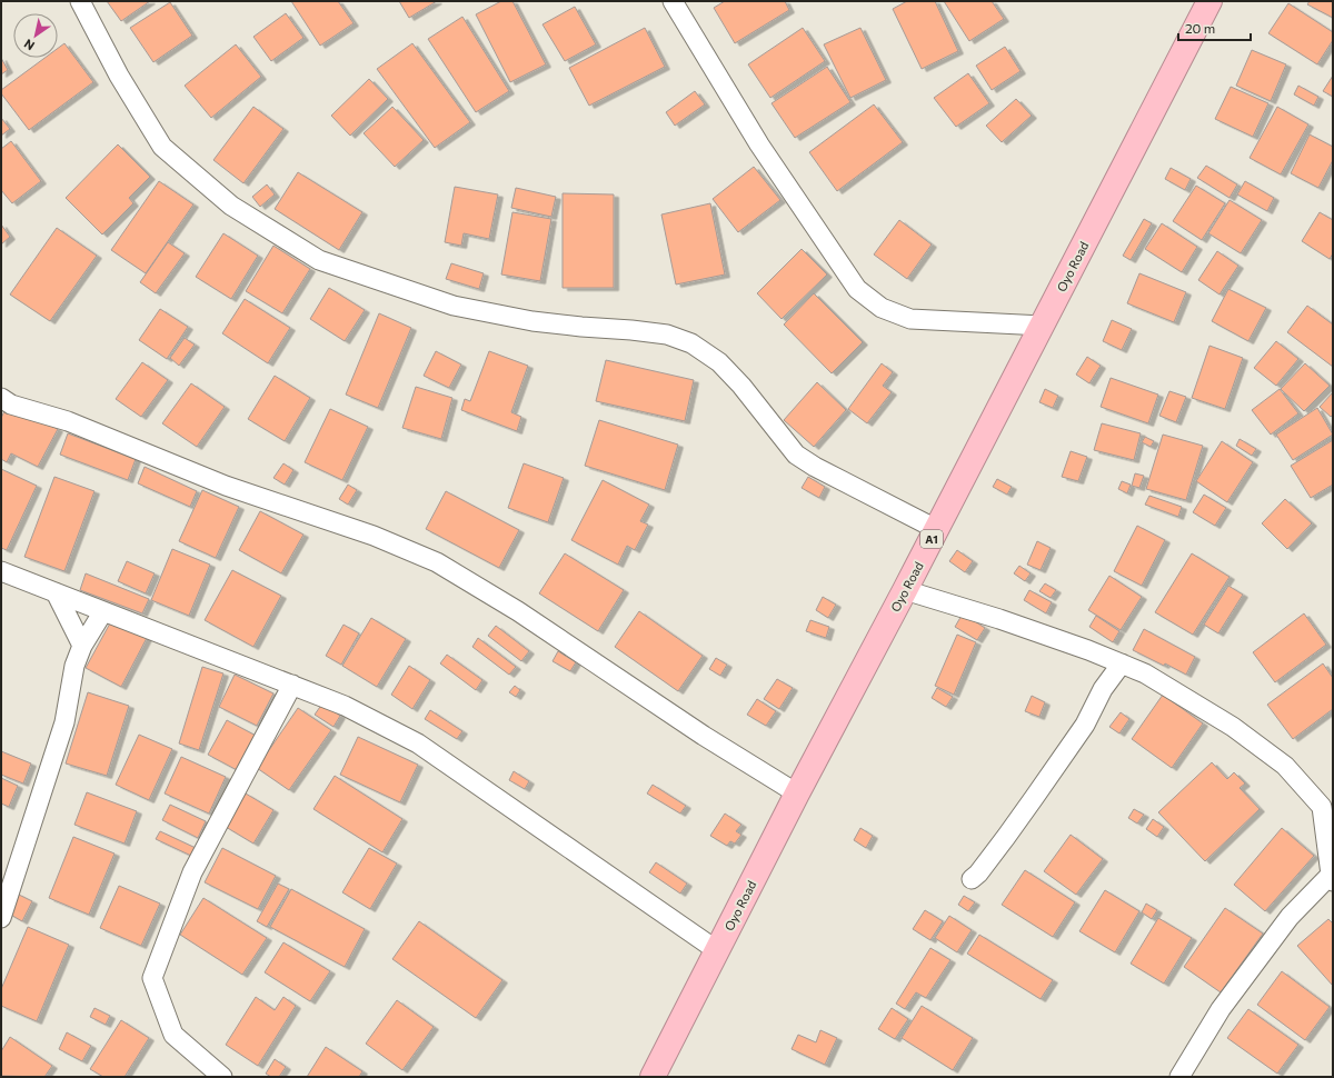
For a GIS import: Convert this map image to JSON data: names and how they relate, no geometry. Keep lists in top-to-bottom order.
{
  "streets": {
    "highway": ["Oyo Road", "A1"]
  },
  "scale_bar": "20 m",
  "north": "bottom left"
}
